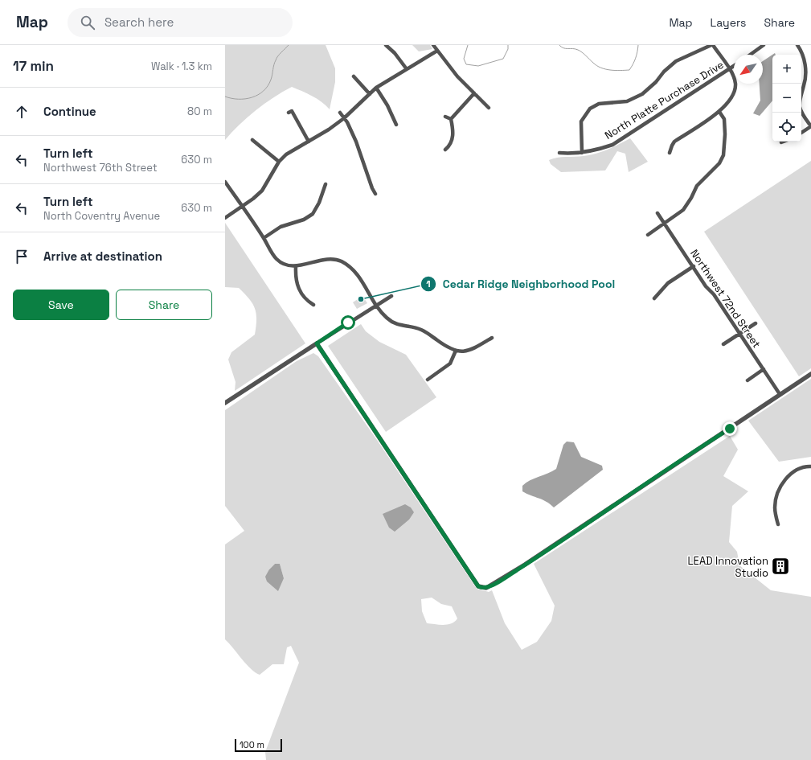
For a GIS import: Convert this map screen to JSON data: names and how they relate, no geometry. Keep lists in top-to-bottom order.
{
  "streets": {
    "street": ["North Platte Purchase Drive", "Northwest 72nd Street"]
  },
  "places": {
    "other": ["Cedar Ridge Neighborhood Pool"],
    "building": ["LEAD Innovation Studio"]
  },
  "scale_bar": "100 m",
  "north": "bottom left",
  "page": {
    "header": "Map",
    "search": "Search here",
    "nav": ["Map", "Layers", "Share"],
    "heading": ["17 min", "Walk · 1.3 km"],
    "map_buttons": ["+", "−"],
    "list": [
      ["Continue", "80 m"],
      ["Turn left", "Northwest 76th Street", "630 m"],
      ["Turn left", "North Coventry Avenue", "630 m"],
      "Arrive at destination"
    ],
    "buttons": ["Save", "Share"],
    "scale": "100 m"
  }
}
